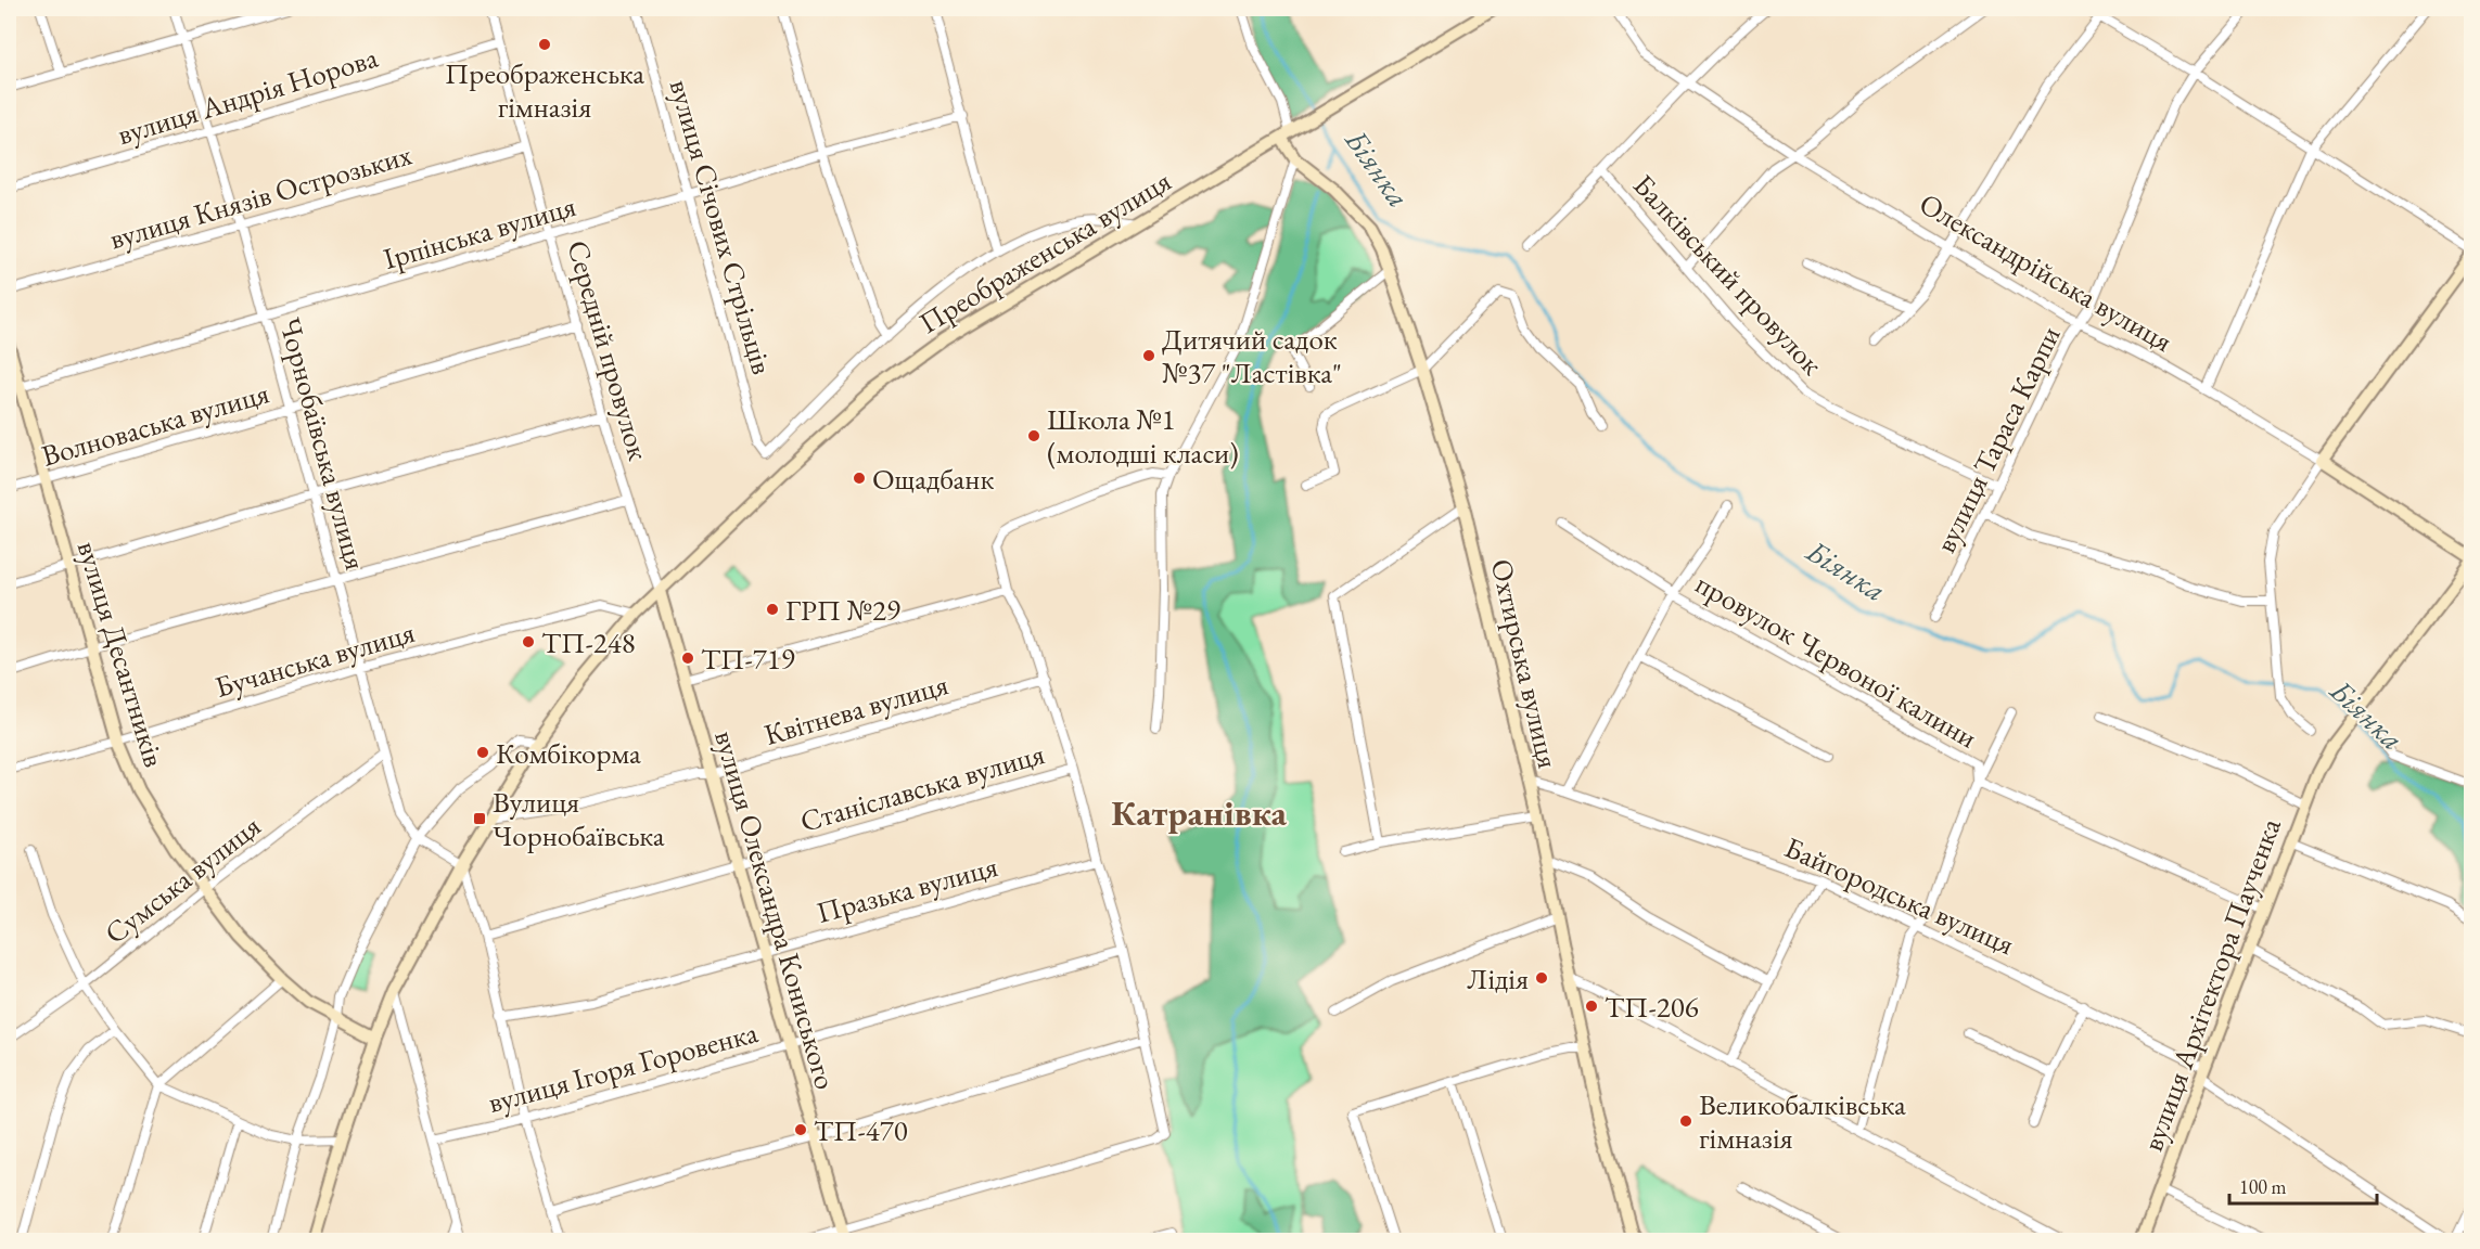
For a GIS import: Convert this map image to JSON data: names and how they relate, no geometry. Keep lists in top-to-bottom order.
{
  "streets": {
    "street": [
      "вулиця Андрія Норова",
      "вулиця Князів Острозьких",
      "вулиця Січових Стрільців",
      "Ірпінська вулиця",
      "Преображенська вулиця",
      "Олександрійська вулиця",
      "Балківський провулок",
      "Середній провулок",
      "Волноваська вулиця",
      "вулиця Тараса Карпи",
      "Чорнобаївська вулиця",
      "вулиця Десантників",
      "Бучанська вулиця",
      "провулок Червоної калини",
      "Охтирська вулиця",
      "Квітнева вулиця",
      "Станіславська вулиця",
      "Сумська вулиця",
      "Празька вулиця",
      "Байгородська вулиця",
      "вулиця Олександра Кониського",
      "вулиця Архітектора Паученка",
      "вулиця Ігоря Горовенка"
    ]
  },
  "crossings": [
    ["вулиця Андрія Норова", "Середній провулок"],
    ["вулиця Андрія Норова", "Чорнобаївська вулиця"],
    ["вулиця Князів Острозьких", "Середній провулок"],
    ["вулиця Князів Острозьких", "Чорнобаївська вулиця"],
    ["вулиця Січових Стрільців", "Ірпінська вулиця"],
    ["Ірпінська вулиця", "Середній провулок"],
    ["Ірпінська вулиця", "Чорнобаївська вулиця"],
    ["Ірпінська вулиця", "вулиця Десантників"],
    ["Преображенська вулиця", "Середній провулок"],
    ["Преображенська вулиця", "Чорнобаївська вулиця"],
    ["Преображенська вулиця", "вулиця Десантників"],
    ["Преображенська вулиця", "Бучанська вулиця"],
    ["Преображенська вулиця", "Охтирська вулиця"],
    ["Преображенська вулиця", "Квітнева вулиця"],
    ["Преображенська вулиця", "вулиця Олександра Кониського"],
    ["Олександрійська вулиця", "вулиця Тараса Карпи"],
    ["Балківський провулок", "вулиця Тараса Карпи"],
    ["Середній провулок", "Волноваська вулиця"],
    ["Середній провулок", "вулиця Олександра Кониського"],
    ["Волноваська вулиця", "Чорнобаївська вулиця"],
    ["Волноваська вулиця", "вулиця Десантників"],
    ["Чорнобаївська вулиця", "Бучанська вулиця"],
    ["Чорнобаївська вулиця", "Сумська вулиця"],
    ["вулиця Десантників", "Бучанська вулиця"],
    ["вулиця Десантників", "Сумська вулиця"],
    ["провулок Червоної калини", "вулиця Архітектора Паученка"],
    ["Охтирська вулиця", "Байгородська вулиця"],
    ["Квітнева вулиця", "вулиця Олександра Кониського"],
    ["Станіславська вулиця", "вулиця Олександра Кониського"],
    ["Празька вулиця", "вулиця Олександра Кониського"],
    ["Байгородська вулиця", "вулиця Архітектора Паученка"],
    ["вулиця Олександра Кониського", "вулиця Ігоря Горовенка"]
  ],
  "districts": ["Катранівка"],
  "water": ["Біянка"],
  "places": {
    "other": [
      "Преображенська гімназія",
      "Дитячий садок №37 \"Ластівка\"",
      "Школа №1 (молодші класи)",
      "Ощадбанк",
      "ГРП №29",
      "ТП-248",
      "ТП-719",
      "Комбікорма",
      "Лідія",
      "ТП-206",
      "Великобалківська гімназія",
      "ТП-470"
    ],
    "transit": ["Вулиця Чорнобаївська"]
  },
  "scale_bar": "100 m"
}
